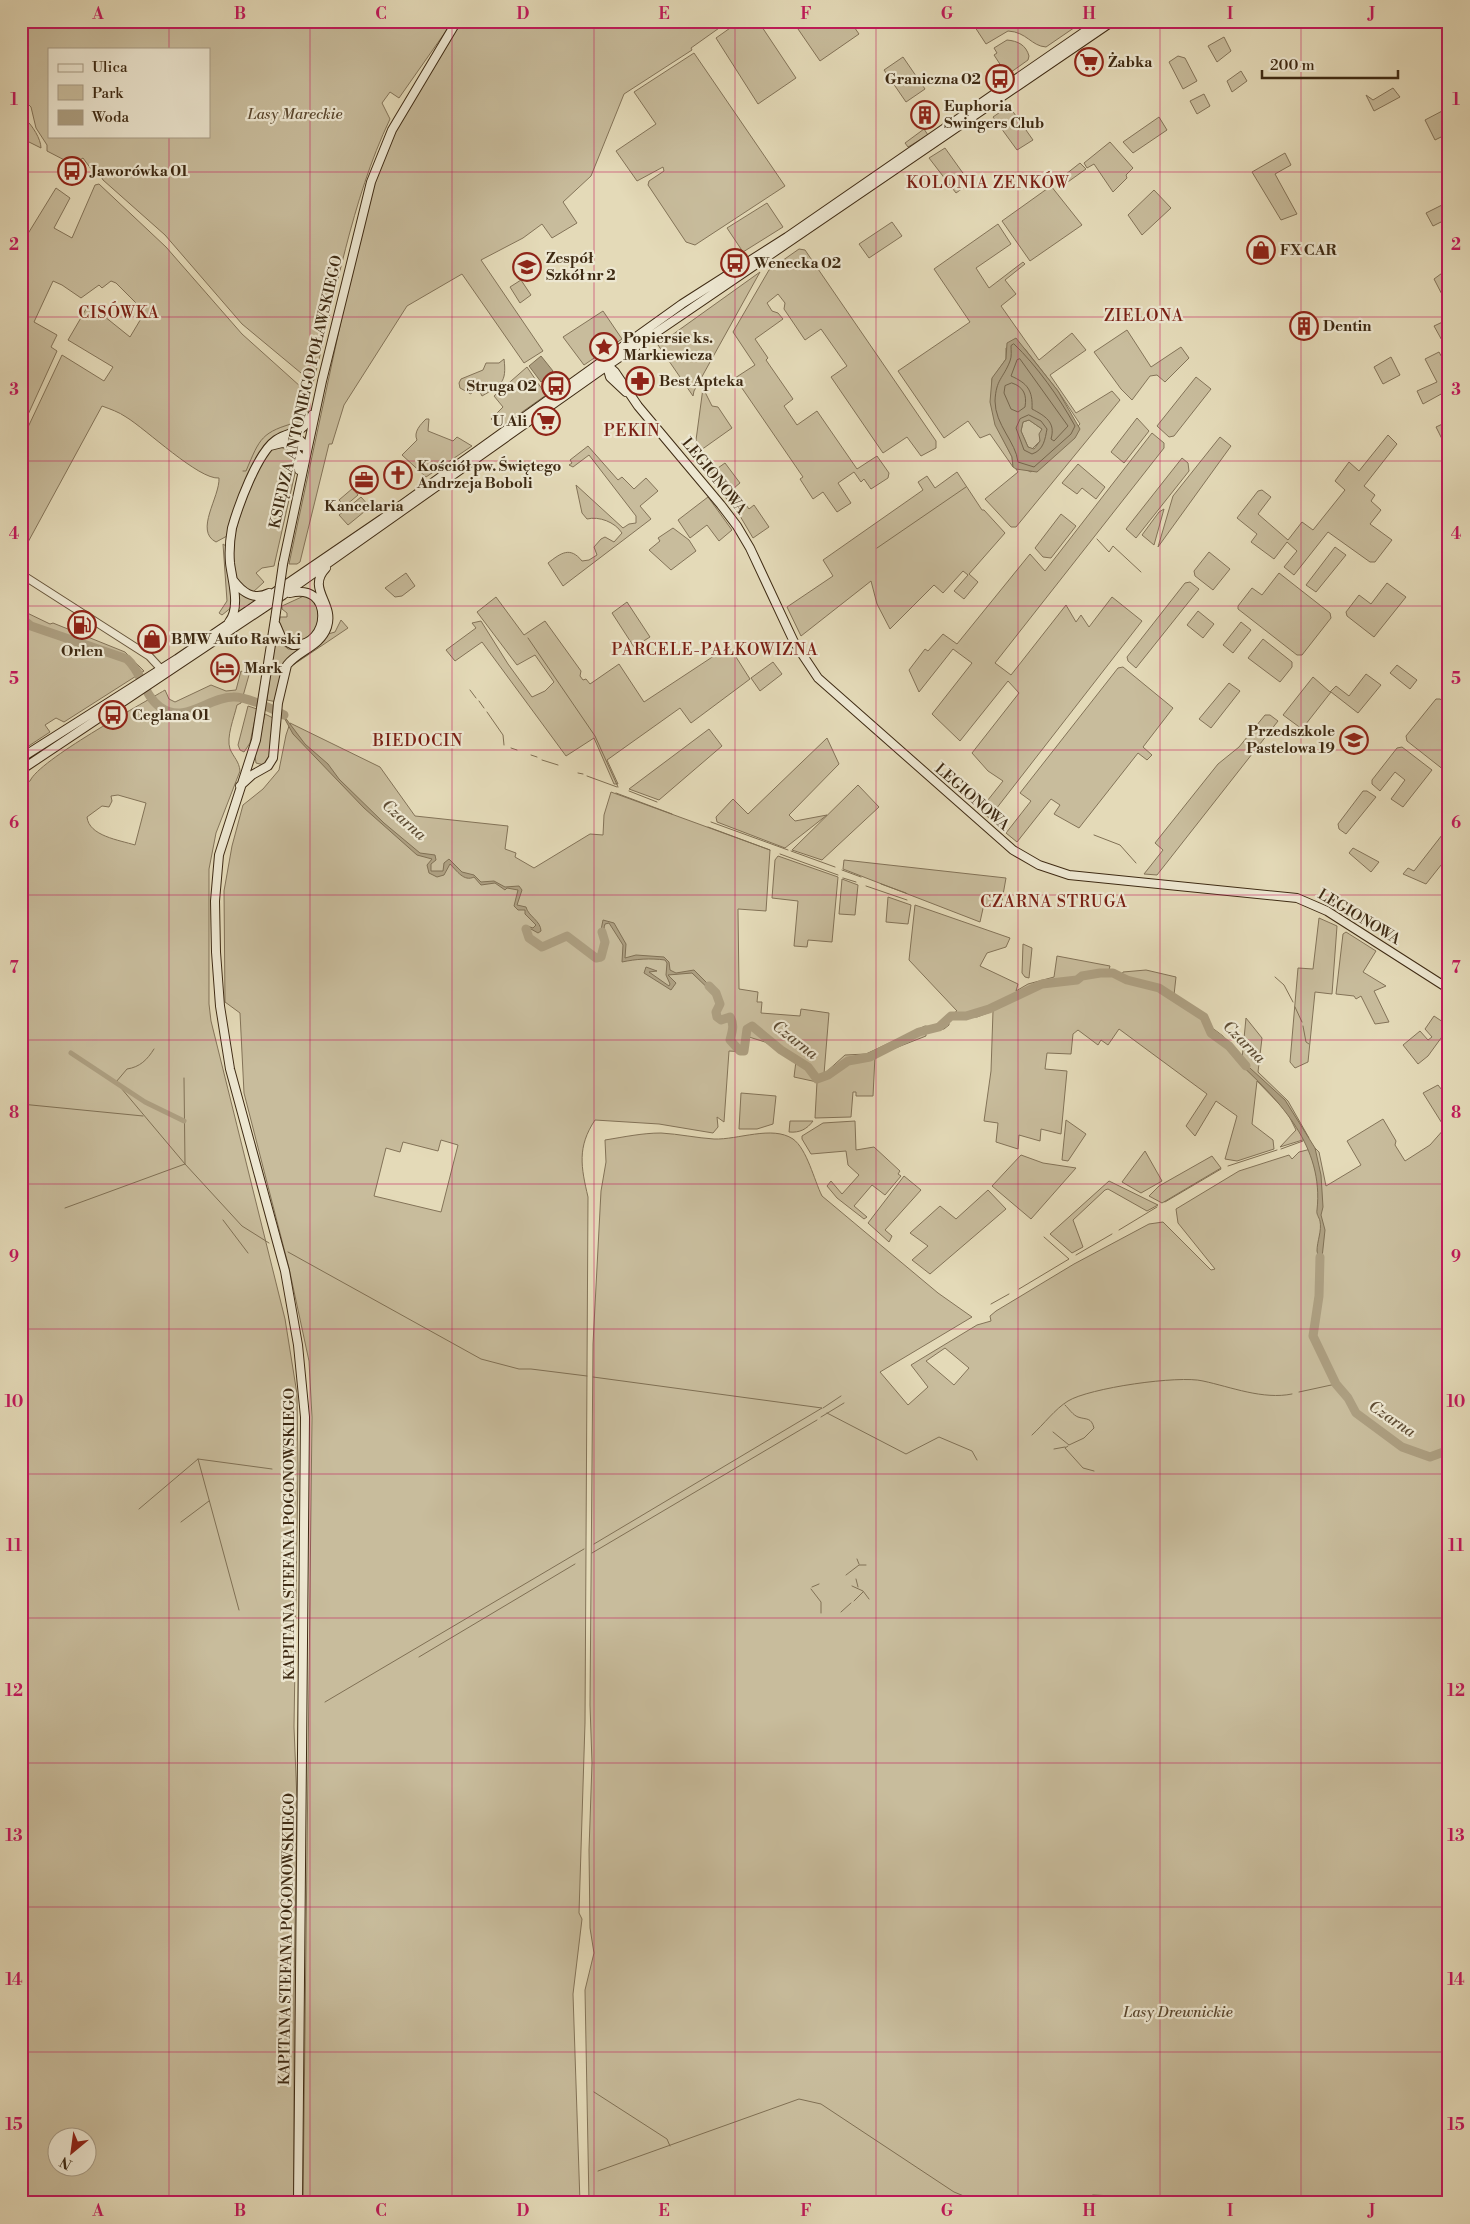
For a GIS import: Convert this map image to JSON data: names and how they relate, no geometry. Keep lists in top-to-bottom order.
{
  "streets": {
    "main road": ["KSIĘDZA ANTONIEGO POŁAWSKIEGO", "LEGIONOWA", "KAPITANA STEFANA POGONOWSKIEGO"]
  },
  "crossings": [
    ["KSIĘDZA ANTONIEGO POŁAWSKIEGO", "KAPITANA STEFANA POGONOWSKIEGO"]
  ],
  "districts": [
    "KOLONIA ZENKÓW",
    "CISÓWKA",
    "ZIELONA",
    "PEKIN",
    "PARCELE-PAŁKOWIZNA",
    "BIEDOCIN",
    "CZARNA STRUGA"
  ],
  "water": ["Czarna"],
  "parks": ["Lasy Mareckie", "Lasy Drewnickie"],
  "places": {
    "supermarket": ["Żabka", "U Ali"],
    "bus stop": [
      "Graniczna 02",
      "Jaworówka 01",
      "Wenecka 02",
      "Struga 02",
      "Ceglana 01"
    ],
    "building": ["Euphoria Swingers Club", "Dentin"],
    "shop": ["FX CAR", "BMW Auto Rawski"],
    "school or university": ["Zespół Szkół nr 2", "Przedszkole Pastelowa 19"],
    "place": ["Popiersie ks. Markiewicza"],
    "pharmacy": ["Best Apteka"],
    "church": ["Kościół pw. Świętego Andrzeja Boboli"],
    "office": ["Kancelaria"],
    "fuel station": ["Orlen"],
    "hotel": ["Mark"]
  },
  "legend": ["Ulica", "Park", "Woda"],
  "scale_bar": "200 m",
  "north": "bottom left",
  "grid": {
    "columns": [
      "A",
      "B",
      "C",
      "D",
      "E",
      "F",
      "G",
      "H",
      "I",
      "J"
    ],
    "rows": [
      "1",
      "2",
      "3",
      "4",
      "5",
      "6",
      "7",
      "8",
      "9",
      "10",
      "11",
      "12",
      "13",
      "14",
      "15"
    ]
  }
}
